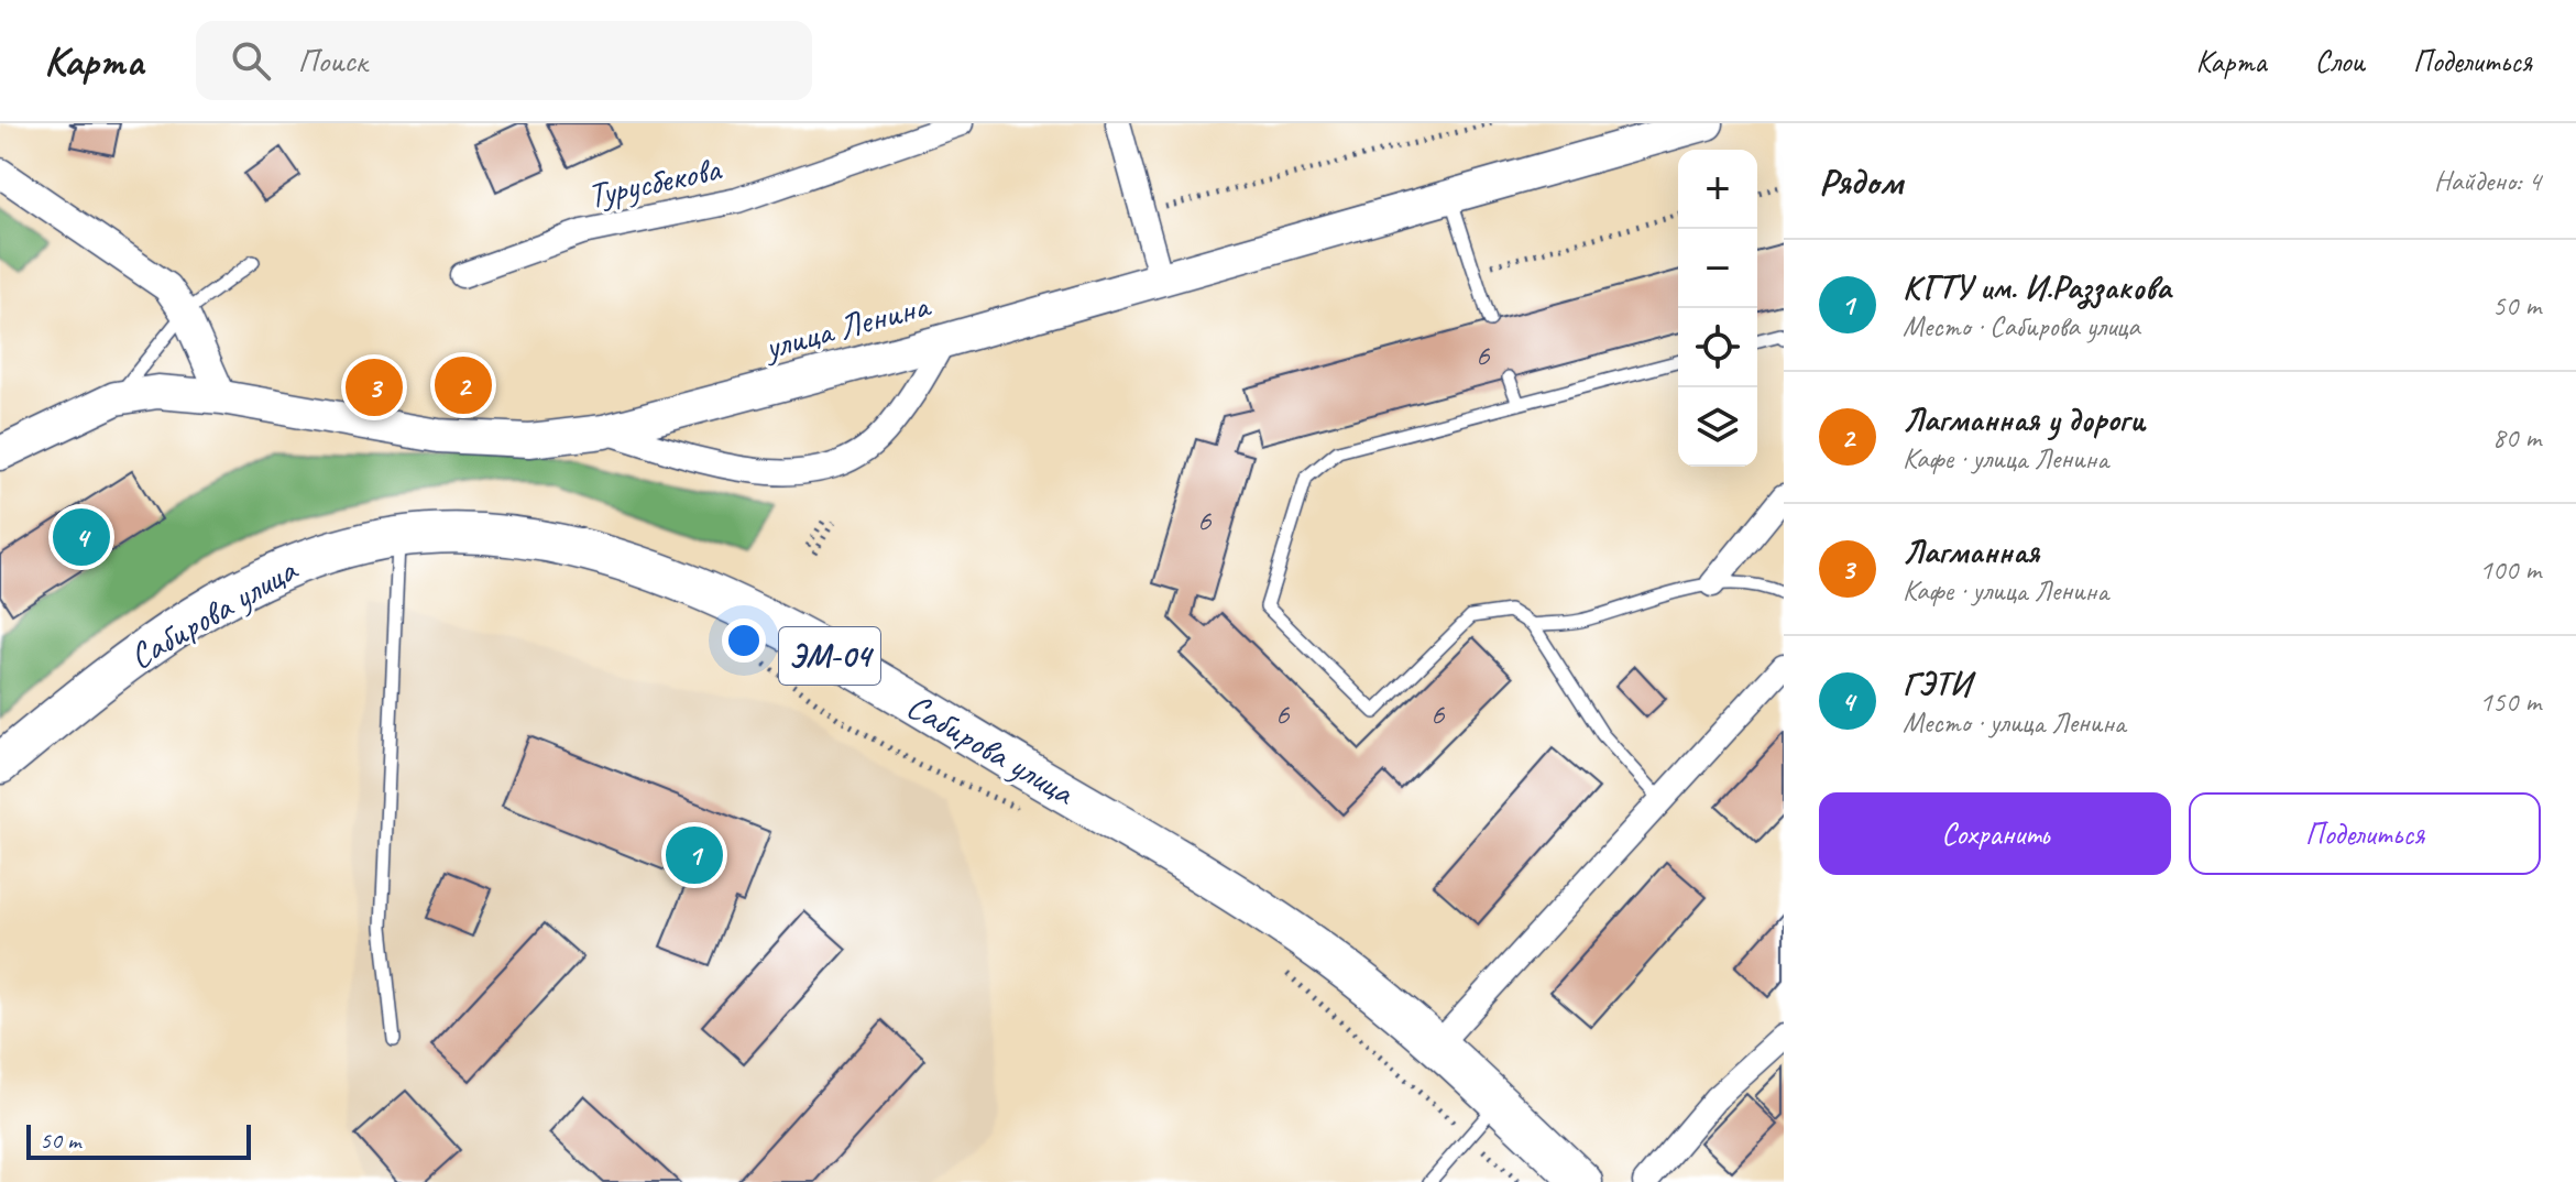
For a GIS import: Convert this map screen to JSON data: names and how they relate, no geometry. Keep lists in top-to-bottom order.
{
  "streets": {
    "highway": ["Сабирова улица", "ЭМ-04"],
    "main road": ["улица Ленина"],
    "street": ["Турусбекова"]
  },
  "house_numbers": [
    "6",
    "6",
    "6",
    "6"
  ],
  "scale_bar": "50 m",
  "page": {
    "header": "Карта",
    "search": "Поиск",
    "nav": ["Карта", "Слои", "Поделиться"],
    "heading": ["Рядом", "Найдено: 4"],
    "map_buttons": ["+", "−"],
    "list": [
      {
        "mark": "1",
        "name": "КГТУ им. И.Раззакова",
        "note": "Место · Сабирова улица",
        "value": "50 m"
      },
      {
        "mark": "2",
        "name": "Лагманная у дороги",
        "note": "Кафе · улица Ленина",
        "value": "80 m"
      },
      {
        "mark": "3",
        "name": "Лагманная",
        "note": "Кафе · улица Ленина",
        "value": "100 m"
      },
      {
        "mark": "4",
        "name": "ГЭТИ",
        "note": "Место · улица Ленина",
        "value": "150 m"
      }
    ],
    "pins": [
      "2",
      "3",
      "4",
      "1"
    ],
    "buttons": ["Сохранить", "Поделиться"],
    "scale": "50 m"
  }
}
